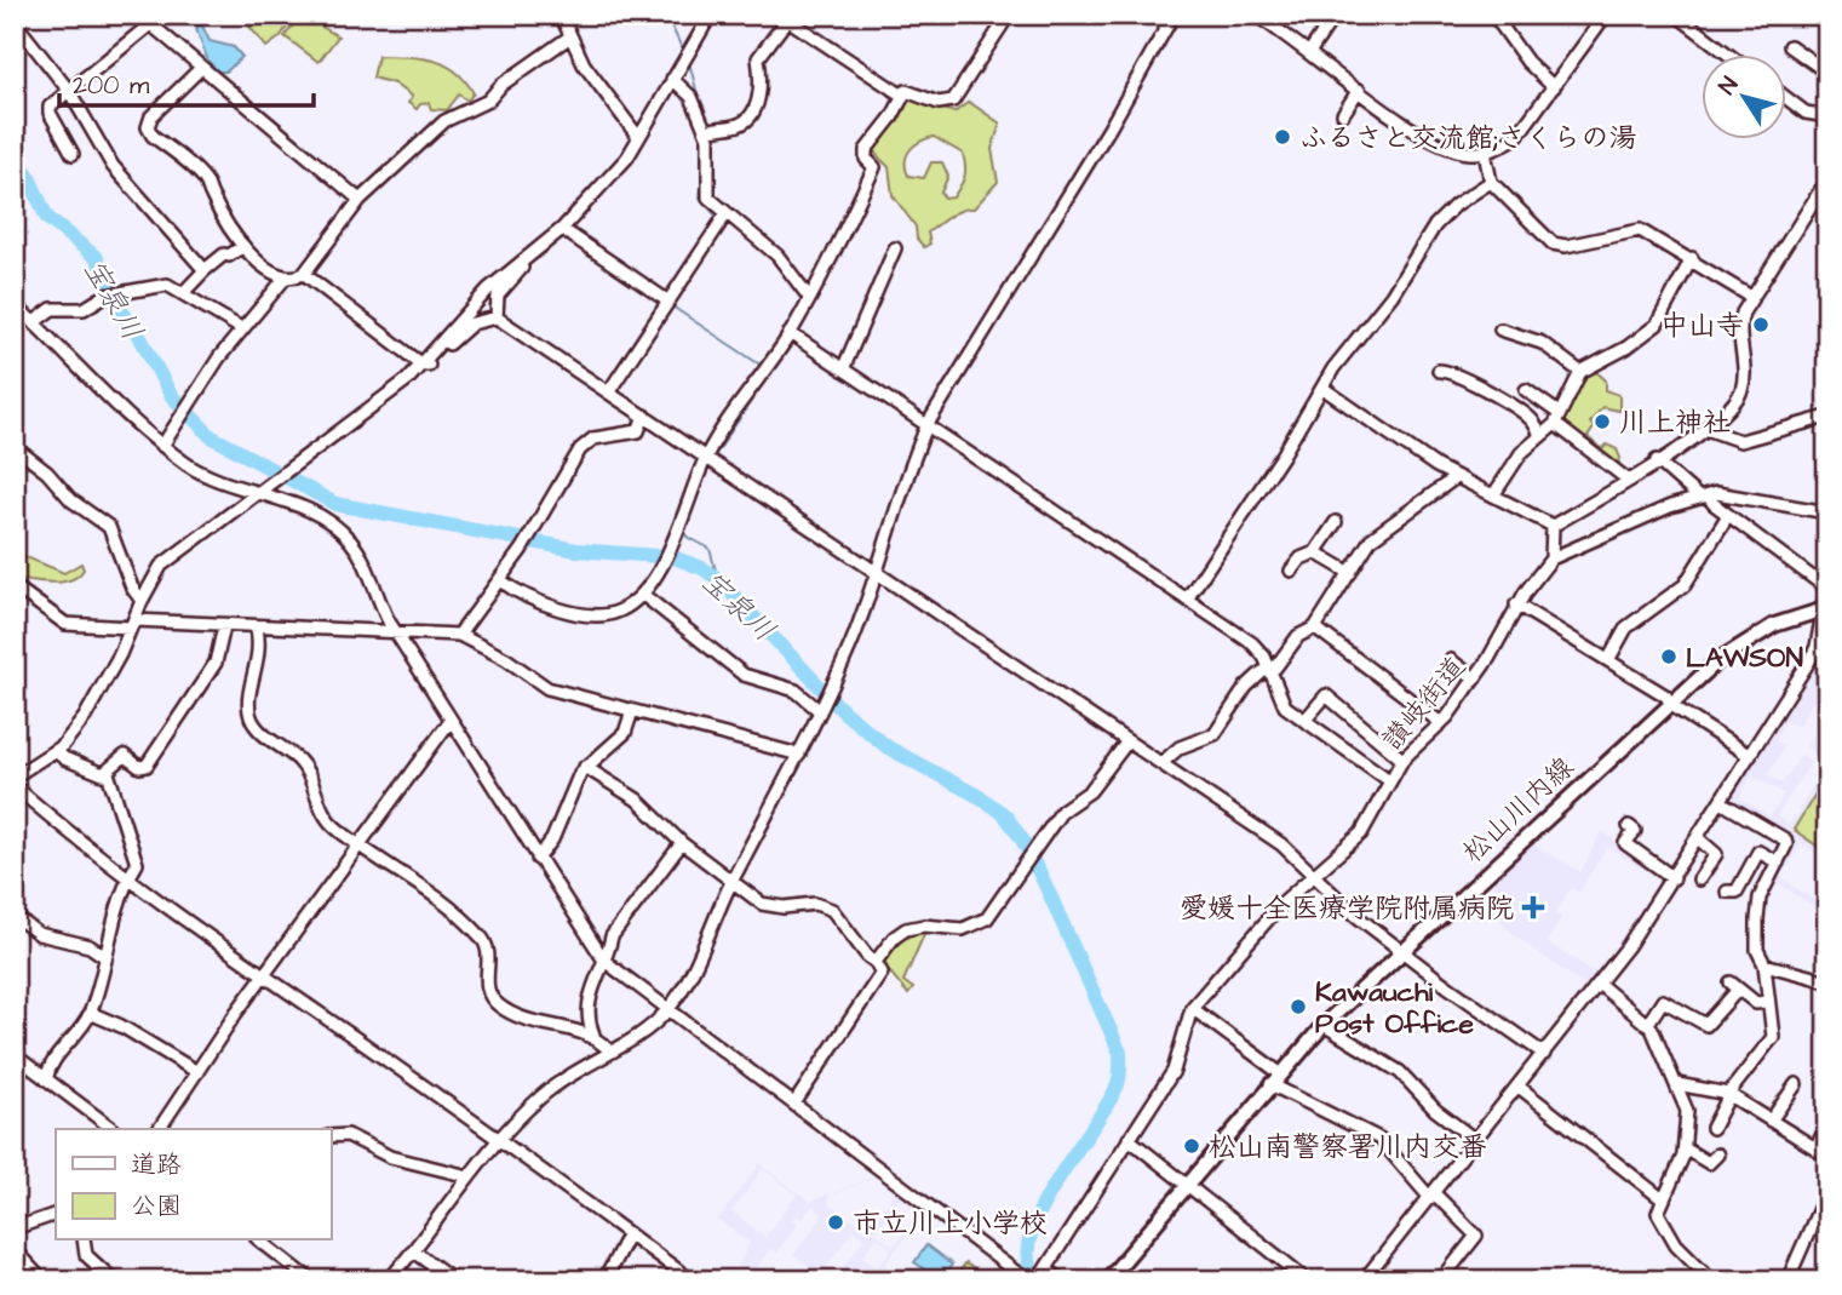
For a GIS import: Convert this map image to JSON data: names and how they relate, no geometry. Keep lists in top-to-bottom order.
{
  "streets": {
    "main road": ["松山川内線"],
    "street": ["讃岐街道"]
  },
  "water": ["宝泉川"],
  "places": {
    "other": [
      "ふるさと交流館;さくらの湯",
      "中山寺",
      "川上神社",
      "LAWSON",
      "Kawauchi Post Office",
      "松山南警察署川内交番",
      "市立川上小学校"
    ],
    "health": ["愛媛十全医療学院附属病院"]
  },
  "legend": ["道路", "公園"],
  "scale_bar": "200 m",
  "north": "top left"
}
